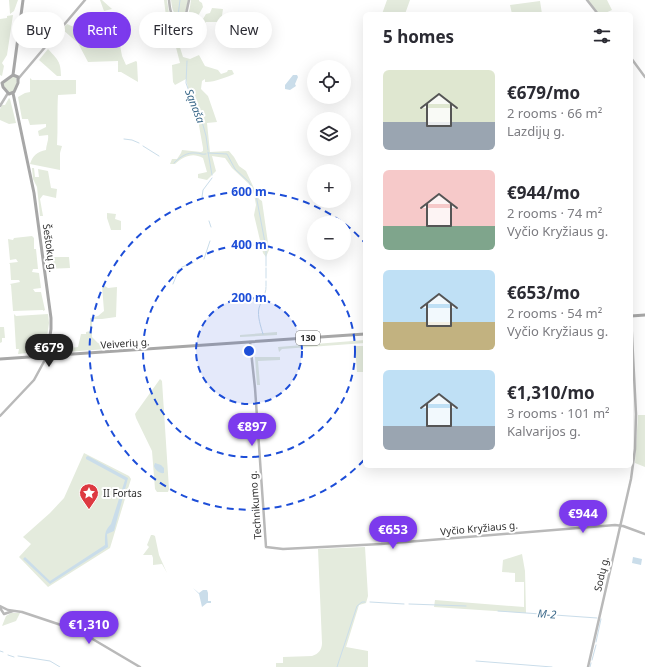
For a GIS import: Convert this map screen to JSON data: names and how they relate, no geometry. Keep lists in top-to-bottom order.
{
  "streets": {
    "main road": [
      "Šeštokų g.",
      "130",
      "Veiverių g.",
      "Technikumo g.",
      "Vyčio Kryžiaus g.",
      "Sodų g."
    ]
  },
  "crossings": [
    ["Šeštokų g.", "Veiverių g."],
    ["130", "Veiverių g."],
    ["130", "Technikumo g."],
    ["Veiverių g.", "Technikumo g."],
    ["Technikumo g.", "Vyčio Kryžiaus g."],
    ["Vyčio Kryžiaus g.", "Sodų g."]
  ],
  "water": ["Sąnaša", "M-2"],
  "places": {
    "place": ["II Fortas"]
  },
  "page": {
    "chip": [
      "Buy",
      "Rent",
      "Filters",
      "New"
    ],
    "heading": "5 homes",
    "map_buttons": ["+", "−"],
    "list": [
      {
        "name": "€679/mo",
        "note": "2 rooms · 66 m² · Lazdijų g."
      },
      {
        "name": "€944/mo",
        "note": "2 rooms · 74 m² · Vyčio Kryžiaus g."
      },
      {
        "name": "€653/mo",
        "note": "2 rooms · 54 m² · Vyčio Kryžiaus g."
      },
      {
        "name": "€1,310/mo",
        "note": "3 rooms · 101 m² · Kalvarijos g."
      }
    ],
    "price": [
      "€679",
      "€897",
      "€944",
      "€653",
      "€1,310"
    ]
  },
  "rings": ["600 m", "400 m", "200 m"]
}
